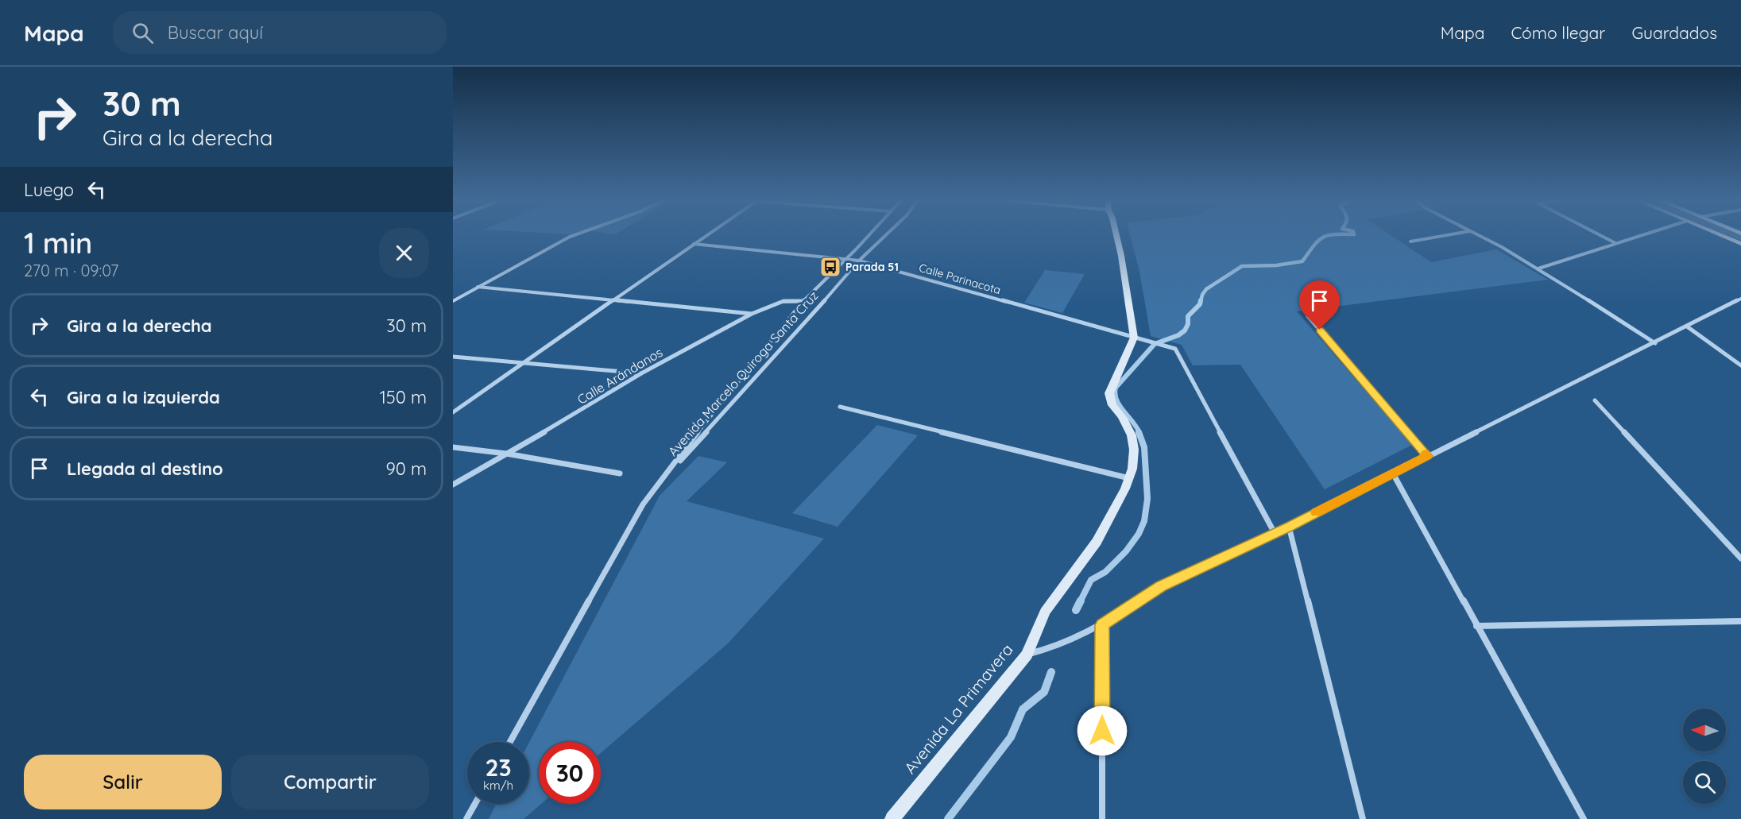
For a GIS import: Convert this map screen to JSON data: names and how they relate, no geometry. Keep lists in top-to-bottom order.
{
  "streets": {
    "street": [
      "Calle Parinacota",
      "Avenida Marcelo Quiroga Santa Cruz",
      "Calle Arándanos",
      "Avenida La Primavera"
    ]
  },
  "crossings": [
    ["Calle Parinacota", "Avenida Marcelo Quiroga Santa Cruz"],
    ["Calle Parinacota", "Avenida La Primavera"],
    ["Avenida Marcelo Quiroga Santa Cruz", "Calle Arándanos"]
  ],
  "places": {
    "bus stop": ["Parada 51"]
  },
  "north": "left",
  "page": {
    "header": "Mapa",
    "search": "Buscar aquí",
    "nav": ["Mapa", "Cómo llegar", "Guardados"],
    "turn": ["30 m", "Gira a la derecha"],
    "then": "Luego",
    "heading": ["1 min", "270 m · 09:07"],
    "list": [
      {
        "name": "Gira a la derecha",
        "value": "30 m"
      },
      {
        "name": "Gira a la izquierda",
        "value": "150 m"
      },
      {
        "name": "Llegada al destino",
        "value": "90 m"
      }
    ],
    "speed": "23 km/h",
    "limit": "30",
    "buttons": ["Salir", "Compartir"]
  }
}
